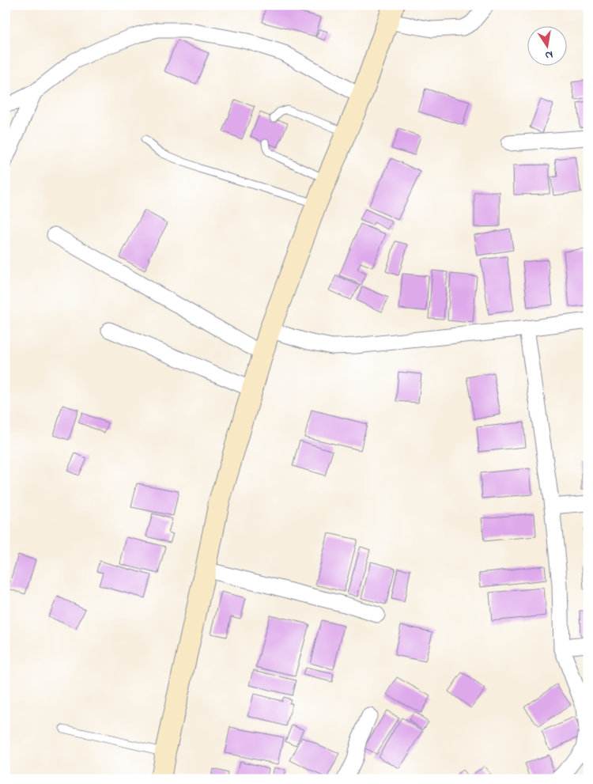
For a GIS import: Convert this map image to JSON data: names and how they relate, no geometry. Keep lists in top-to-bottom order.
{
  "north": "bottom"
}
